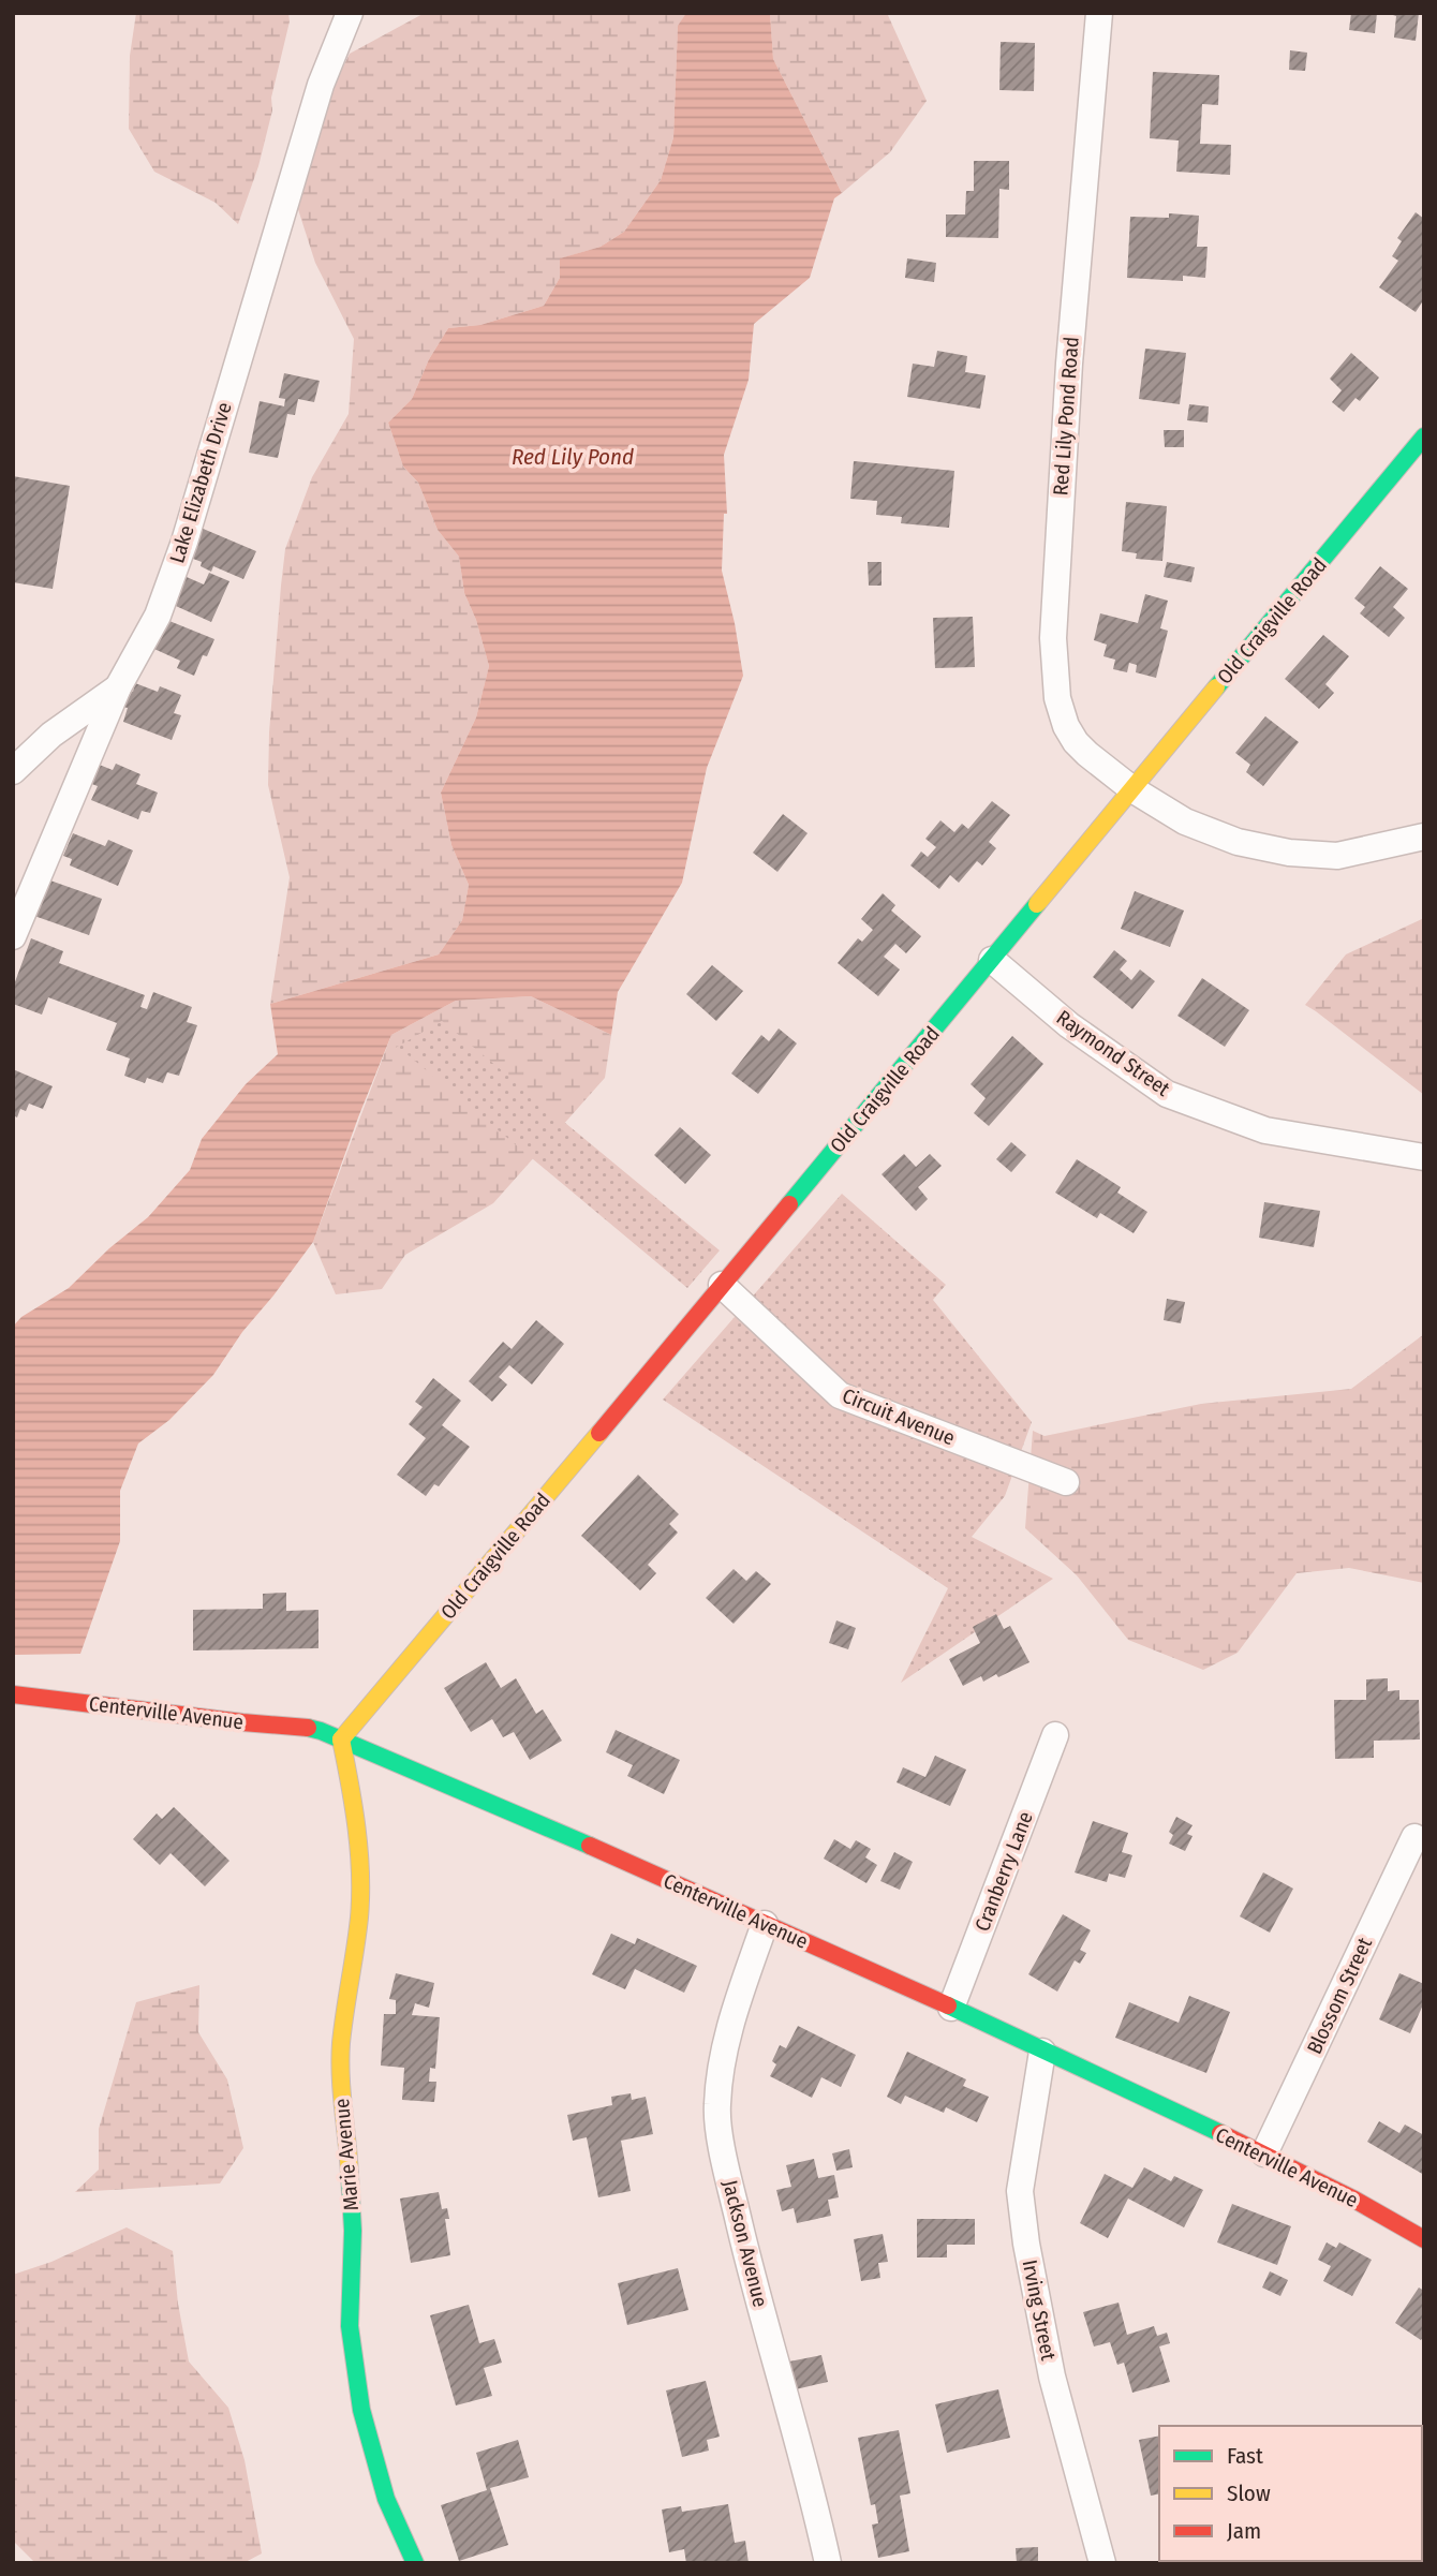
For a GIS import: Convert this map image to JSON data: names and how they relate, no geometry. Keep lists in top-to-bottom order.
{
  "streets": {
    "street": [
      "Red Lily Pond Road",
      "Lake Elizabeth Drive",
      "Old Craigville Road",
      "Raymond Street",
      "Circuit Avenue",
      "Centerville Avenue",
      "Cranberry Lane",
      "Blossom Street",
      "Marie Avenue",
      "Jackson Avenue",
      "Irving Street"
    ]
  },
  "crossings": [
    ["Red Lily Pond Road", "Old Craigville Road"],
    ["Old Craigville Road", "Raymond Street"],
    ["Old Craigville Road", "Circuit Avenue"],
    ["Old Craigville Road", "Centerville Avenue"],
    ["Old Craigville Road", "Marie Avenue"],
    ["Centerville Avenue", "Cranberry Lane"],
    ["Centerville Avenue", "Blossom Street"],
    ["Centerville Avenue", "Marie Avenue"],
    ["Centerville Avenue", "Jackson Avenue"],
    ["Centerville Avenue", "Irving Street"]
  ],
  "water": ["Red Lily Pond"],
  "legend": ["Fast", "Slow", "Jam"]
}
